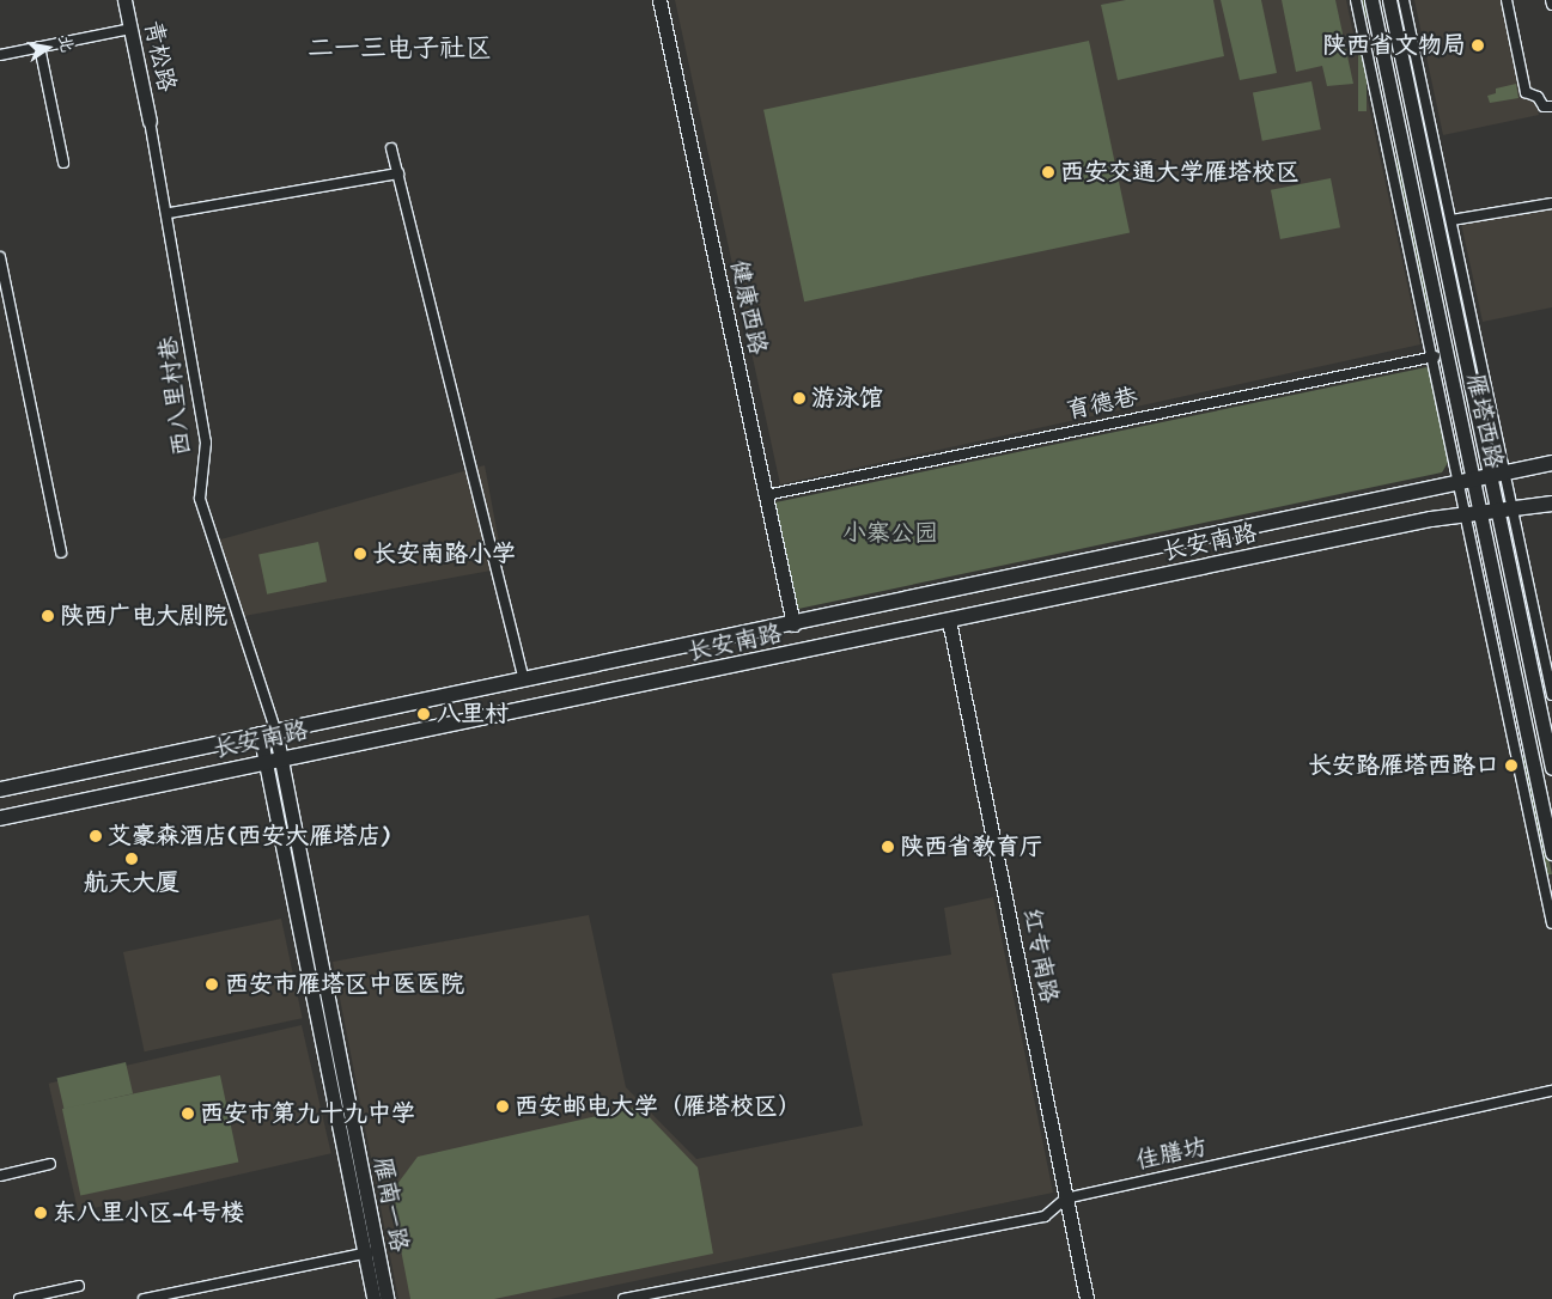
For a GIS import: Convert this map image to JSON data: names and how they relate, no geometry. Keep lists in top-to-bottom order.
{
  "streets": {
    "main road": [
      "青松路",
      "健康西路",
      "雁塔西路",
      "长安南路",
      "红专南路",
      "雁南一路"
    ],
    "street": ["西八里村巷", "育德巷", "佳膳坊"]
  },
  "crossings": [
    ["青松路", "西八里村巷"],
    ["健康西路", "育德巷"],
    ["健康西路", "长安南路"],
    ["西八里村巷", "长安南路"],
    ["西八里村巷", "雁南一路"],
    ["育德巷", "雁塔西路"],
    ["雁塔西路", "长安南路"],
    ["长安南路", "红专南路"],
    ["长安南路", "雁南一路"],
    ["红专南路", "佳膳坊"]
  ],
  "districts": ["二一三电子社区"],
  "parks": ["小寨公园"],
  "places": [
    "陕西省文物局",
    "西安交通大学雁塔校区",
    "游泳馆",
    "长安南路小学",
    "陕西广电大剧院",
    "八里村",
    "长安路雁塔西路口",
    "艾豪森酒店(西安大雁塔店)",
    "陕西省教育厅",
    "航天大厦",
    "西安市雁塔区中医医院",
    "西安邮电大学（雁塔校区）",
    "西安市第九十九中学",
    "东八里小区-4号楼"
  ],
  "north": "right"
}
